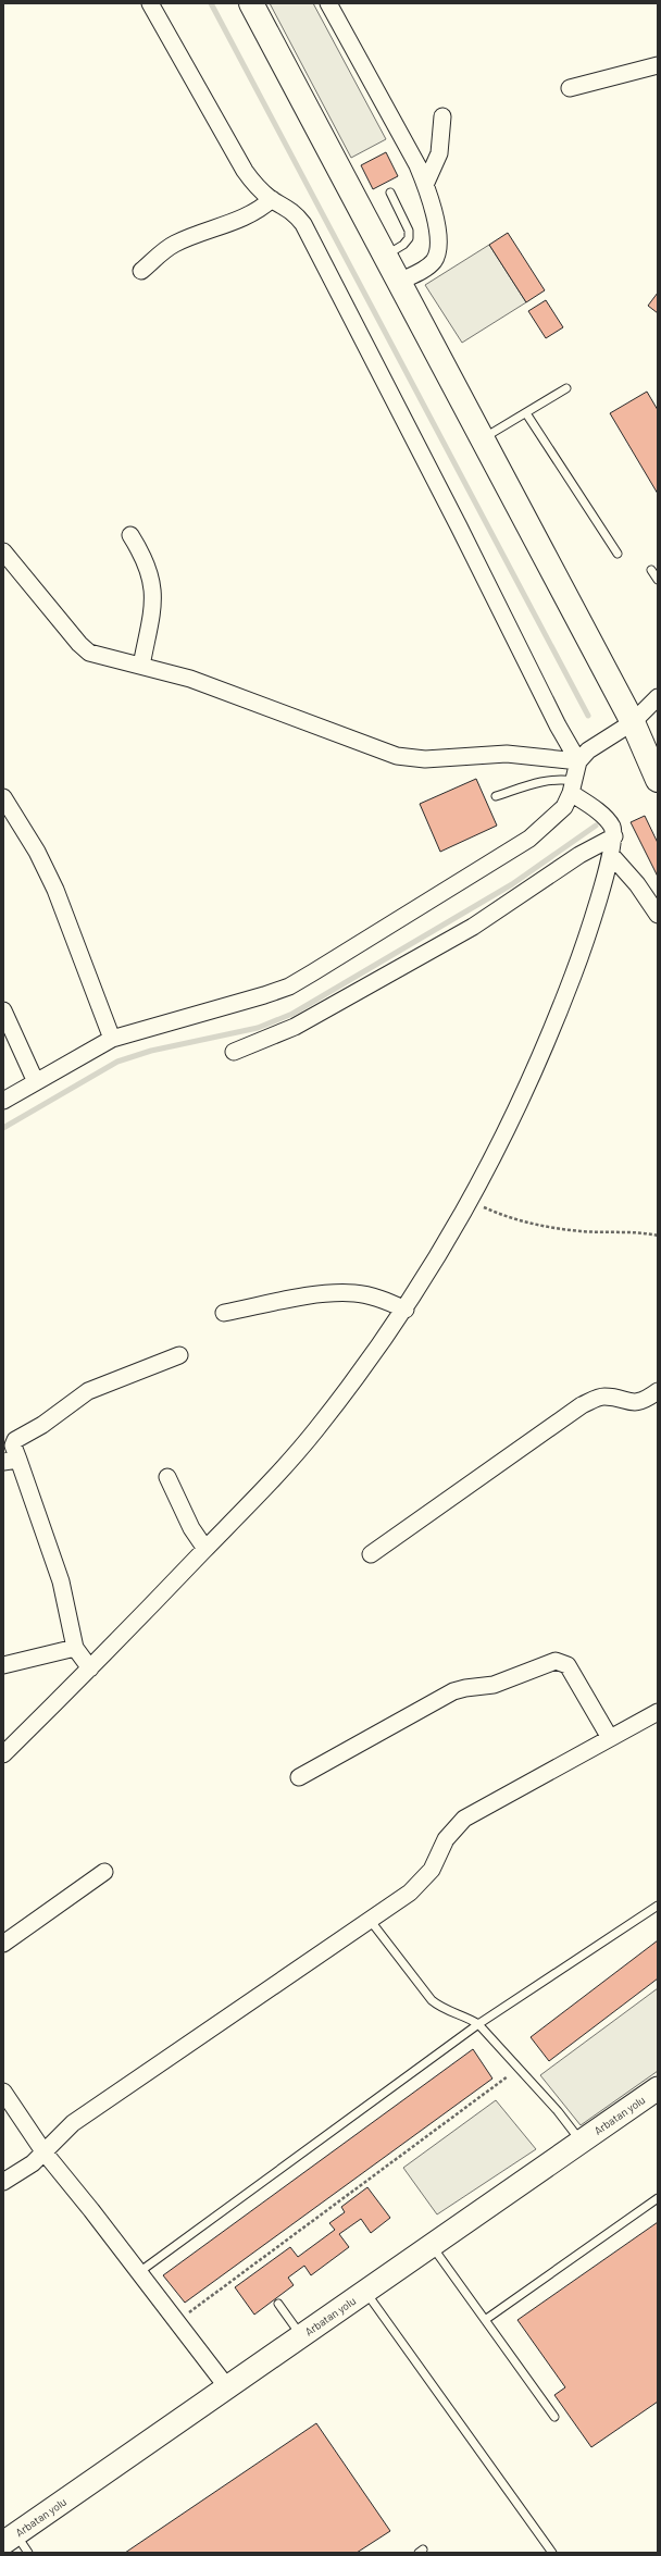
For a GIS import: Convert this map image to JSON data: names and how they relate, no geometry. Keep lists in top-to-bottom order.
{
  "streets": {
    "main road": ["Arbatan yolu"]
  }
}
